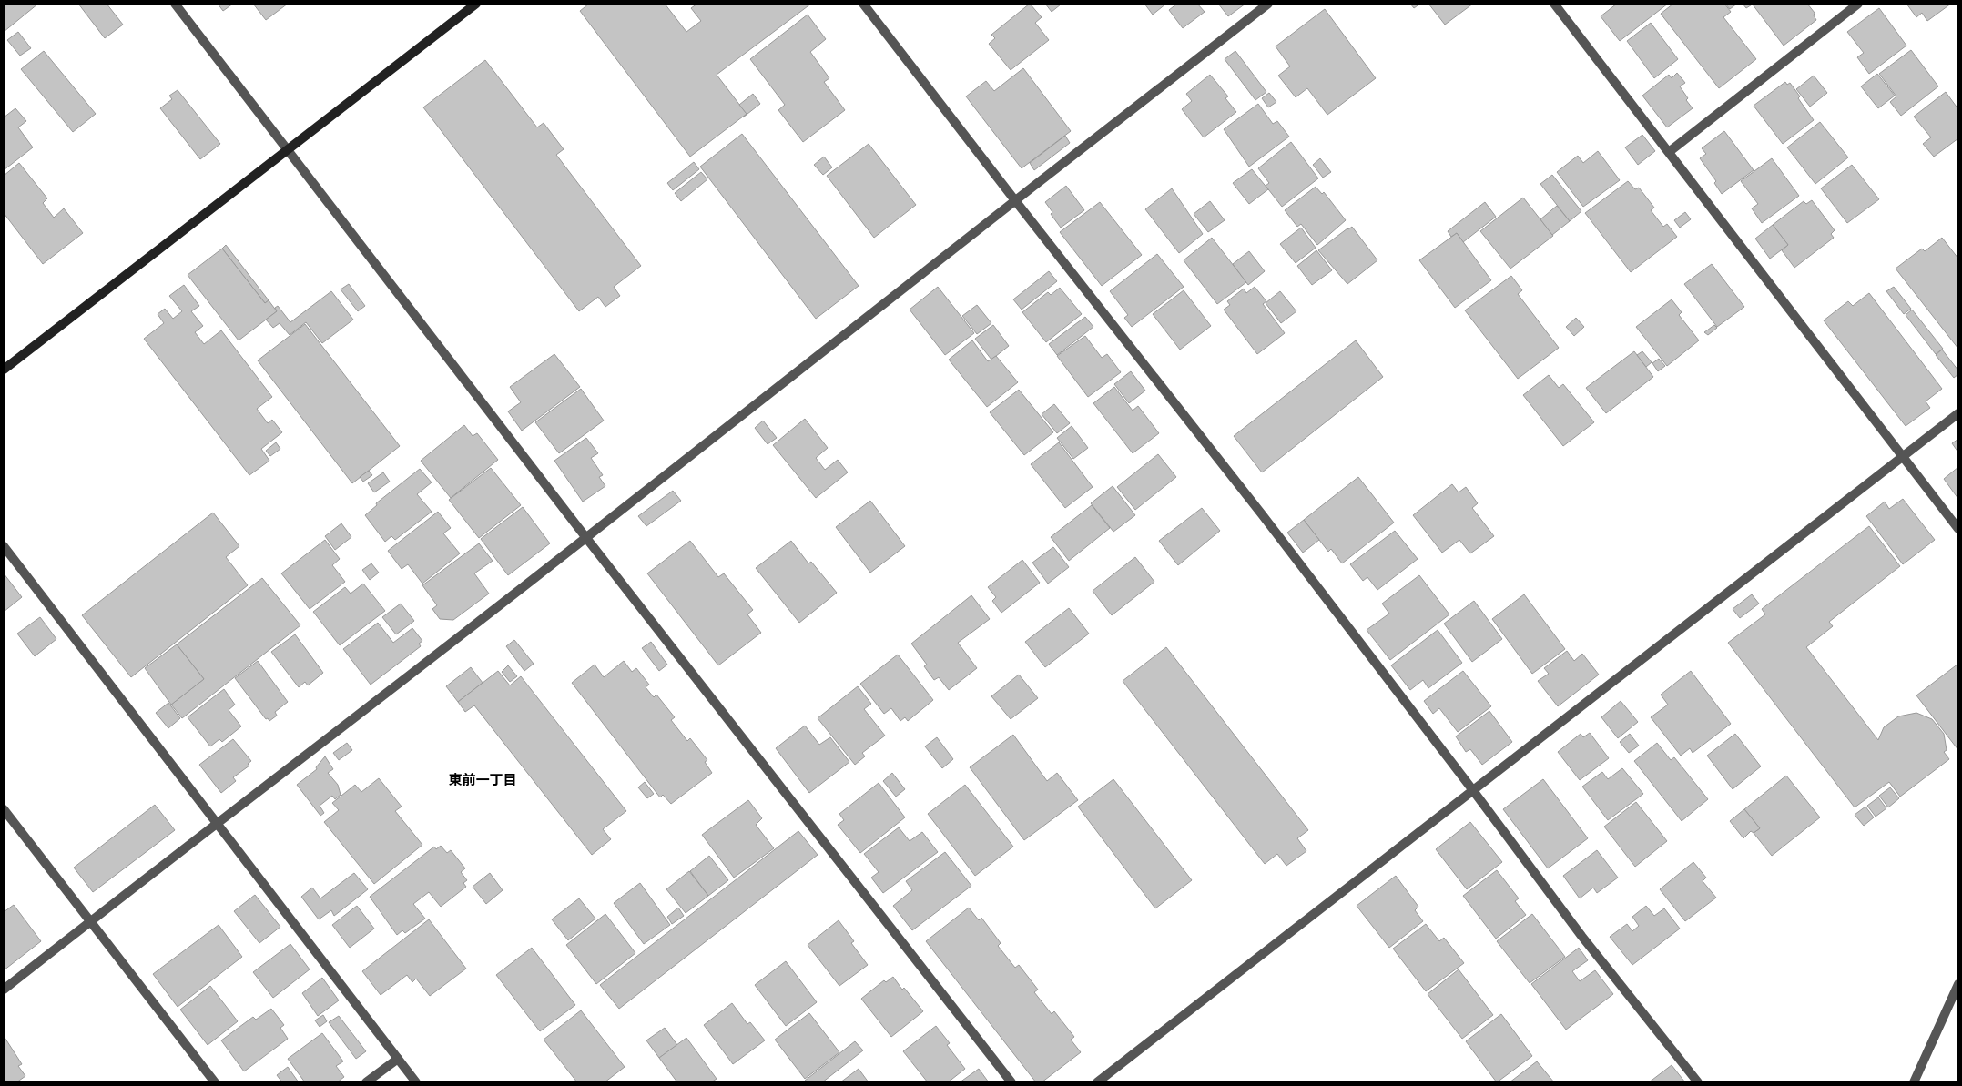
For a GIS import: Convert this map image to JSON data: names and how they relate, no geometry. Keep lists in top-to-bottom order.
{
  "districts": ["東前一丁目"]
}
